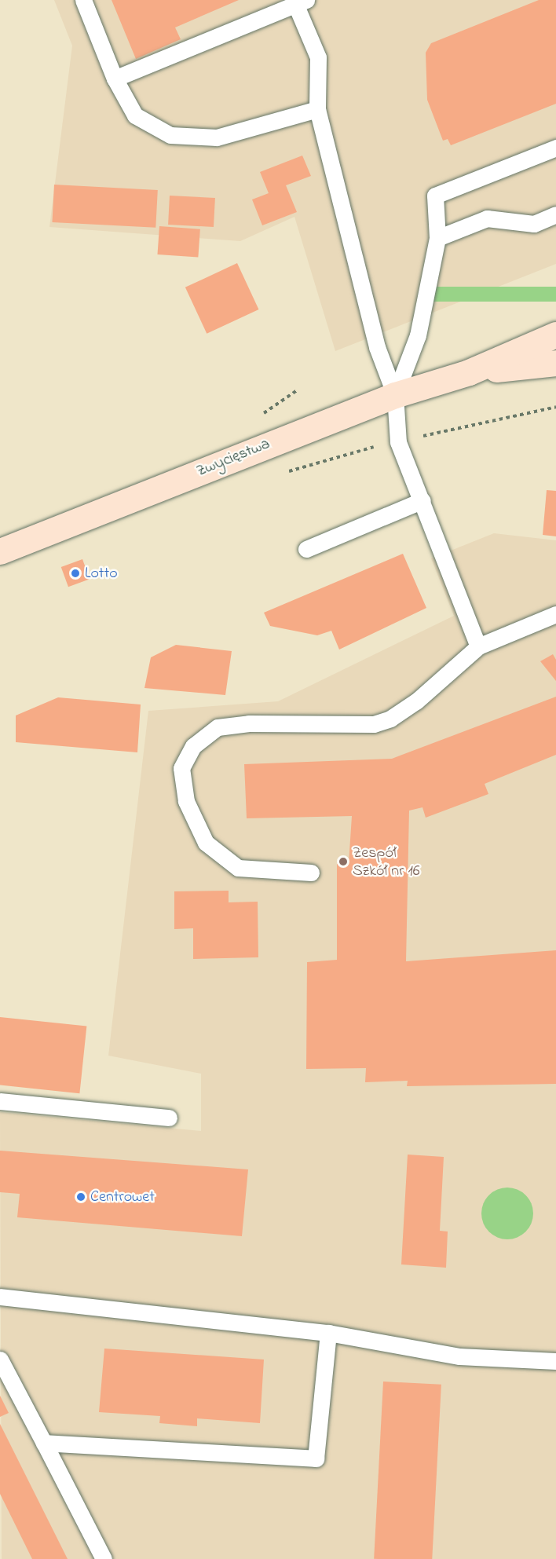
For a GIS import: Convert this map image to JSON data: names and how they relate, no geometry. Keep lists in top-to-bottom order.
{
  "streets": {
    "street": ["Zwycięstwa"]
  },
  "places": ["Lotto", "Zespół Szkół nr 16", "Centrowet"]
}
